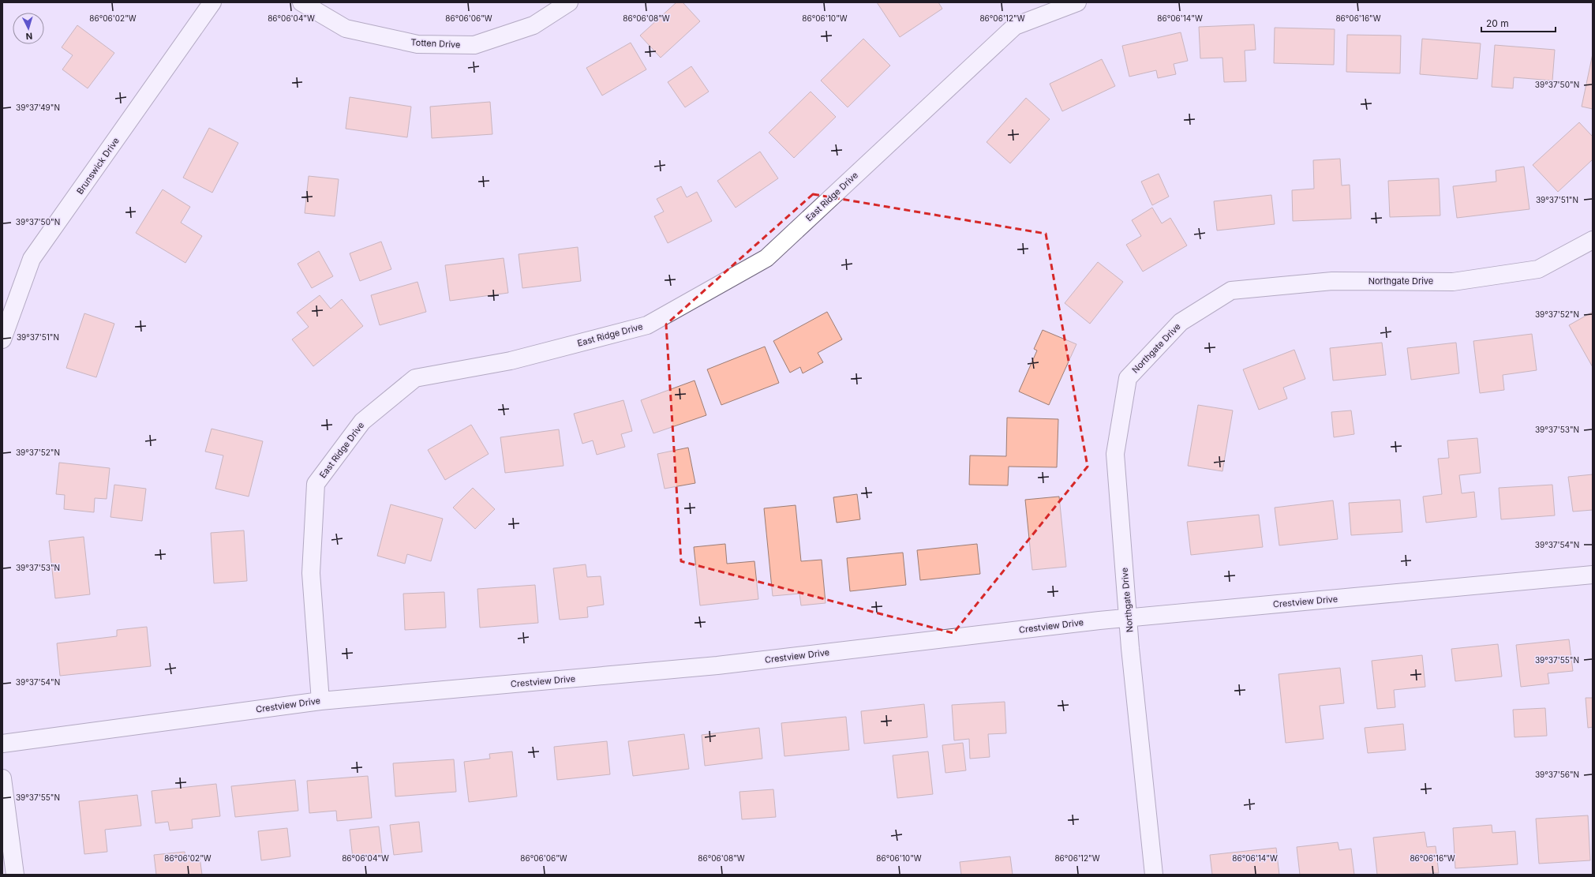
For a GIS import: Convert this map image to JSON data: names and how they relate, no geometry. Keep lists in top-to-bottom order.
{
  "streets": {
    "street": [
      "Totten Drive",
      "Brunswick Drive",
      "East Ridge Drive",
      "Northgate Drive",
      "Crestview Drive"
    ]
  },
  "crossings": [
    ["East Ridge Drive", "Crestview Drive"],
    ["Northgate Drive", "Crestview Drive"]
  ],
  "scale_bar": "20 m",
  "north": "bottom",
  "coordinates": [
    "86°06'02\"W",
    "86°06'04\"W",
    "86°06'06\"W",
    "86°06'08\"W",
    "86°06'10\"W",
    "86°06'12\"W",
    "86°06'14\"W",
    "86°06'16\"W",
    "39°37'50\"N",
    "39°37'49\"N",
    "39°37'51\"N",
    "39°37'52\"N",
    "39°37'53\"N",
    "39°37'54\"N",
    "39°37'55\"N",
    "39°37'56\"N"
  ]
}
